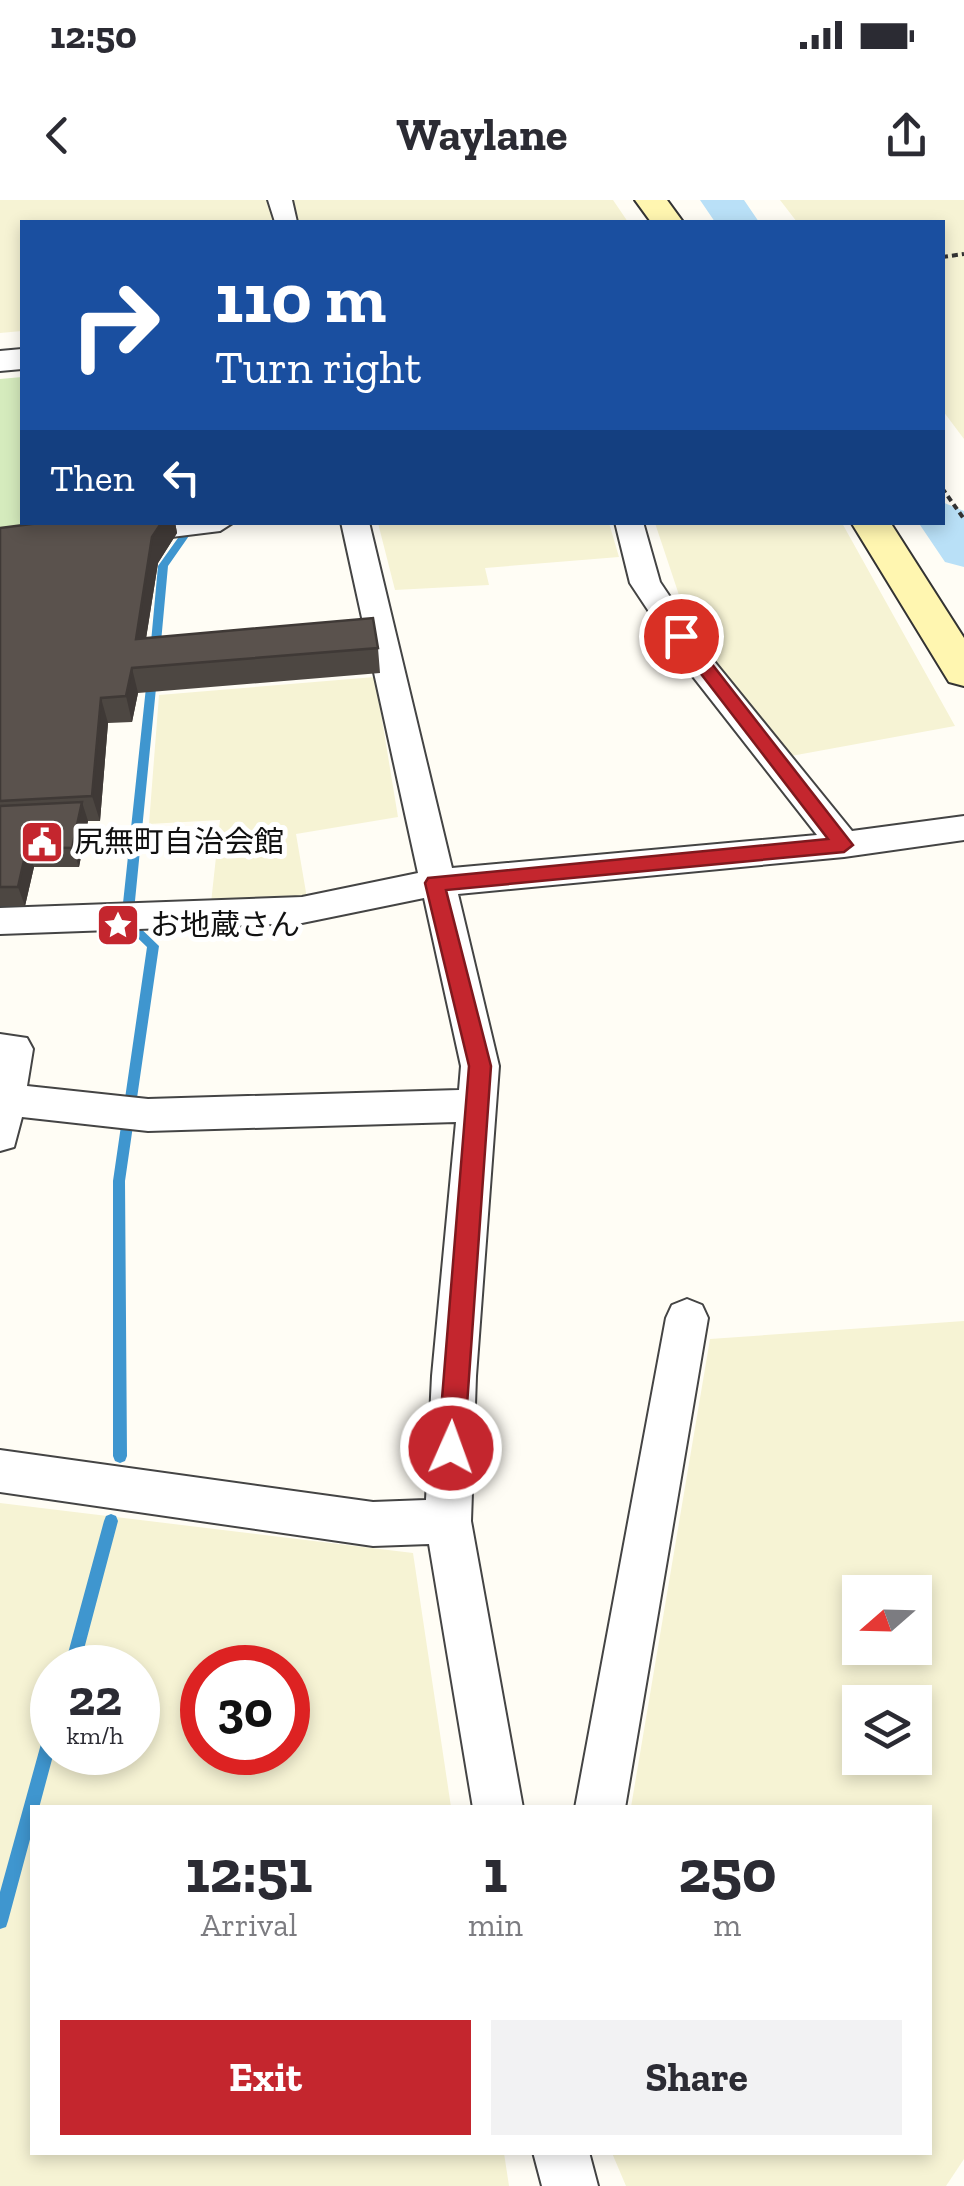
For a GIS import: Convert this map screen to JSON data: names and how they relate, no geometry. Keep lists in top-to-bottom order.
{
  "places": {
    "public building": ["尻無町自治会館"],
    "place": ["お地蔵さん"]
  },
  "north": "left",
  "page": {
    "status": "12:50",
    "header": "Waylane",
    "turn": ["110 m", "Turn right"],
    "then": "Then",
    "speed": "22 km/h",
    "limit": "30",
    "eta": [
      "12:51",
      "Arrival",
      "1",
      "min",
      "250",
      "m"
    ],
    "buttons": ["Exit", "Share"]
  }
}
